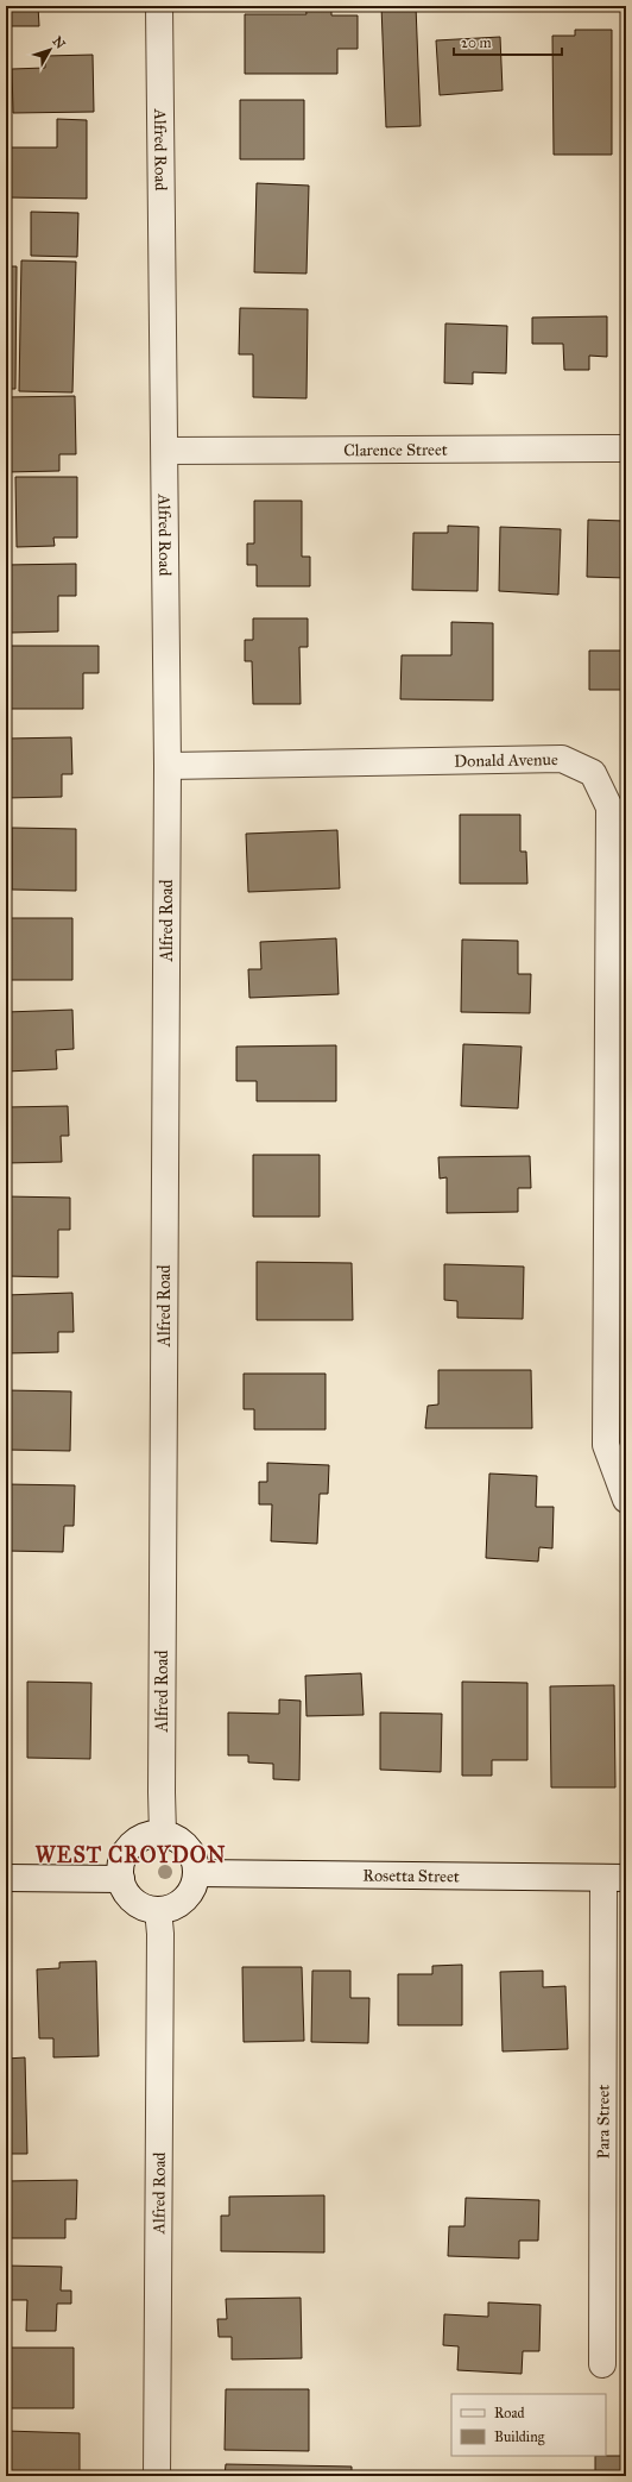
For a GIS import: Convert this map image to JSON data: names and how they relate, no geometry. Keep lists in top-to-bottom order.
{
  "streets": {
    "street": [
      "Alfred Road",
      "Clarence Street",
      "Donald Avenue",
      "Rosetta Street",
      "Para Street"
    ]
  },
  "crossings": [
    ["Alfred Road", "Clarence Street"],
    ["Alfred Road", "Donald Avenue"],
    ["Alfred Road", "Rosetta Street"],
    ["Rosetta Street", "Para Street"]
  ],
  "districts": ["WEST CROYDON"],
  "legend": ["Road", "Building"],
  "scale_bar": "20 m",
  "north": "top right"
}
